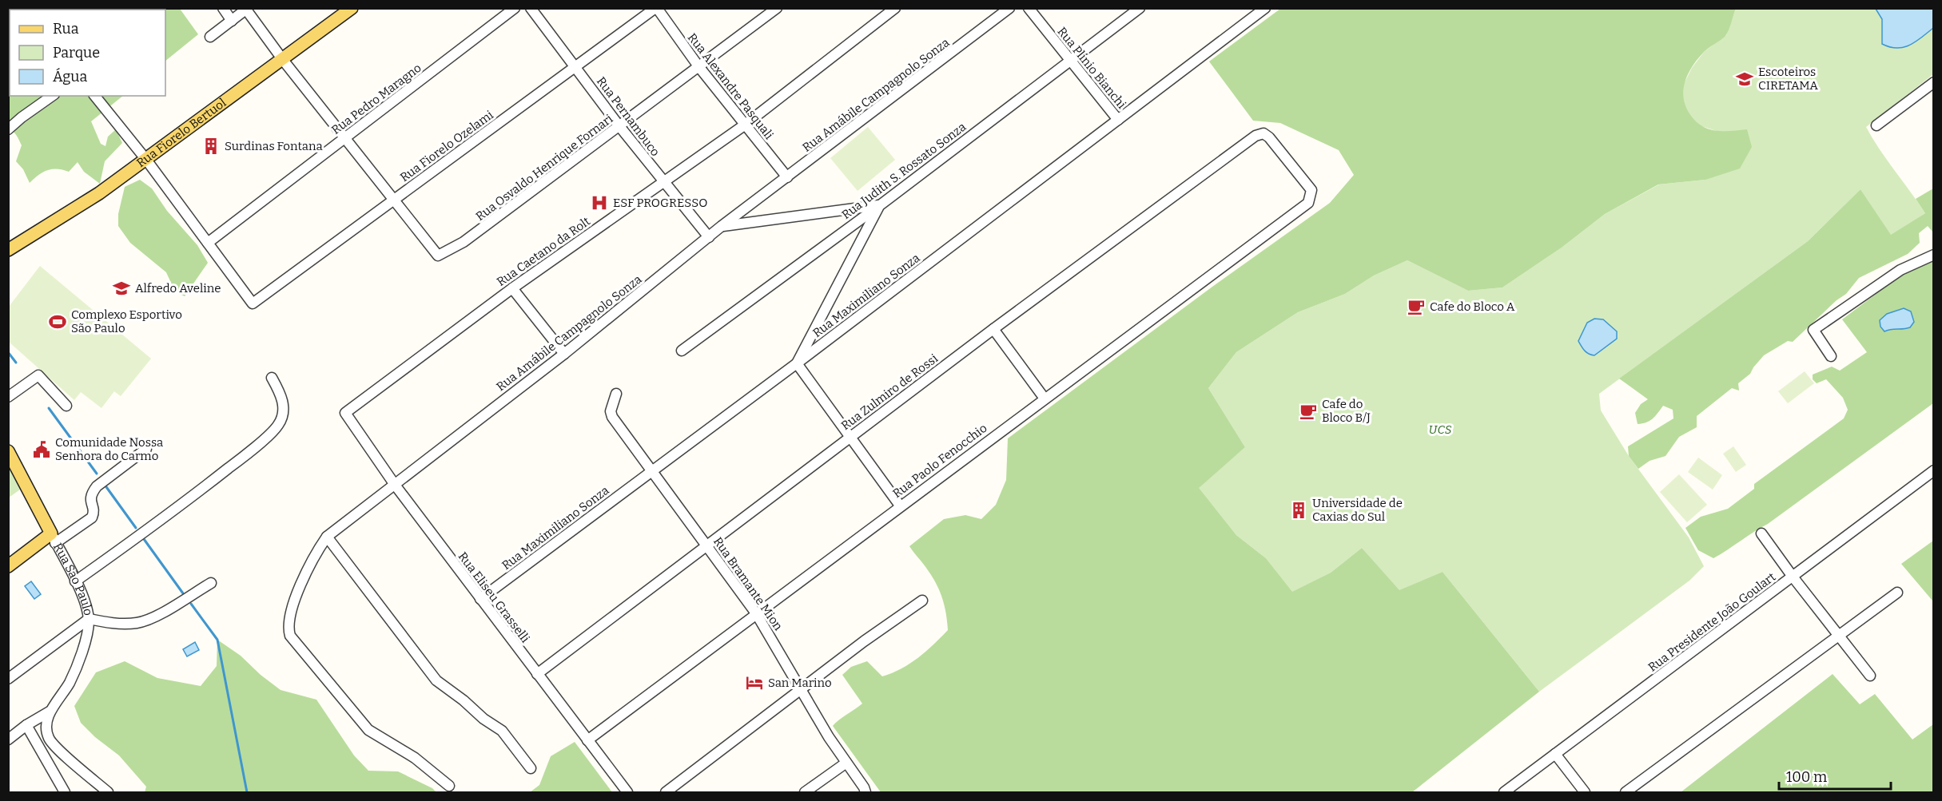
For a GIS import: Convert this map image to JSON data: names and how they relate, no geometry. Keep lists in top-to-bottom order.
{
  "streets": {
    "main road": ["Rua Fiorelo Bertuol", "Rua São Paulo"],
    "street": [
      "Rua Plinio Bianchi",
      "Rua Alexandre Pasquali",
      "Rua Amábile Campagnolo Sonza",
      "Rua Pedro Maragno",
      "Rua Pernambuco",
      "Rua Fiorelo Ozelami",
      "Rua Osvaldo Henrique Fornari",
      "Rua Judith S. Rossato Sonza",
      "Rua Caetano da Rolt",
      "Rua Maximiliano Sonza",
      "Rua Zulmiro de Rossi",
      "Rua Paolo Fenocchio",
      "Rua Bramante Mion",
      "Rua Eliseu Grasselli",
      "Rua Presidente João Goulart"
    ]
  },
  "crossings": [
    ["Rua Plinio Bianchi", "Rua Judith S. Rossato Sonza"],
    ["Rua Plinio Bianchi", "Rua Maximiliano Sonza"],
    ["Rua Alexandre Pasquali", "Rua Amábile Campagnolo Sonza"],
    ["Rua Alexandre Pasquali", "Rua Fiorelo Ozelami"],
    ["Rua Alexandre Pasquali", "Rua Osvaldo Henrique Fornari"],
    ["Rua Alexandre Pasquali", "Rua Caetano da Rolt"],
    ["Rua Amábile Campagnolo Sonza", "Rua Pernambuco"],
    ["Rua Amábile Campagnolo Sonza", "Rua Eliseu Grasselli"],
    ["Rua Pedro Maragno", "Rua Fiorelo Ozelami"],
    ["Rua Pernambuco", "Rua Fiorelo Ozelami"],
    ["Rua Pernambuco", "Rua Osvaldo Henrique Fornari"],
    ["Rua Pernambuco", "Rua Caetano da Rolt"],
    ["Rua Fiorelo Ozelami", "Rua Osvaldo Henrique Fornari"],
    ["Rua Caetano da Rolt", "Rua Eliseu Grasselli"],
    ["Rua Maximiliano Sonza", "Rua Bramante Mion"],
    ["Rua Maximiliano Sonza", "Rua Eliseu Grasselli"],
    ["Rua Zulmiro de Rossi", "Rua Paolo Fenocchio"],
    ["Rua Zulmiro de Rossi", "Rua Bramante Mion"],
    ["Rua Zulmiro de Rossi", "Rua Eliseu Grasselli"],
    ["Rua Paolo Fenocchio", "Rua Bramante Mion"],
    ["Rua Paolo Fenocchio", "Rua Eliseu Grasselli"]
  ],
  "parks": ["UCS"],
  "places": {
    "school or university": ["Escoteiros CIRETAMA", "Alfredo Aveline"],
    "building": ["Surdinas Fontana", "Universidade de Caxias do Sul"],
    "hospital": ["ESF PROGRESSO"],
    "cafe": ["Cafe do Bloco A", "Cafe do Bloco B/J"],
    "sports": ["Complexo Esportivo São Paulo"],
    "public building": ["Comunidade Nossa Senhora do Carmo"],
    "hotel": ["San Marino"]
  },
  "legend": ["Rua", "Parque", "Água"],
  "scale_bar": "100 m"
}
